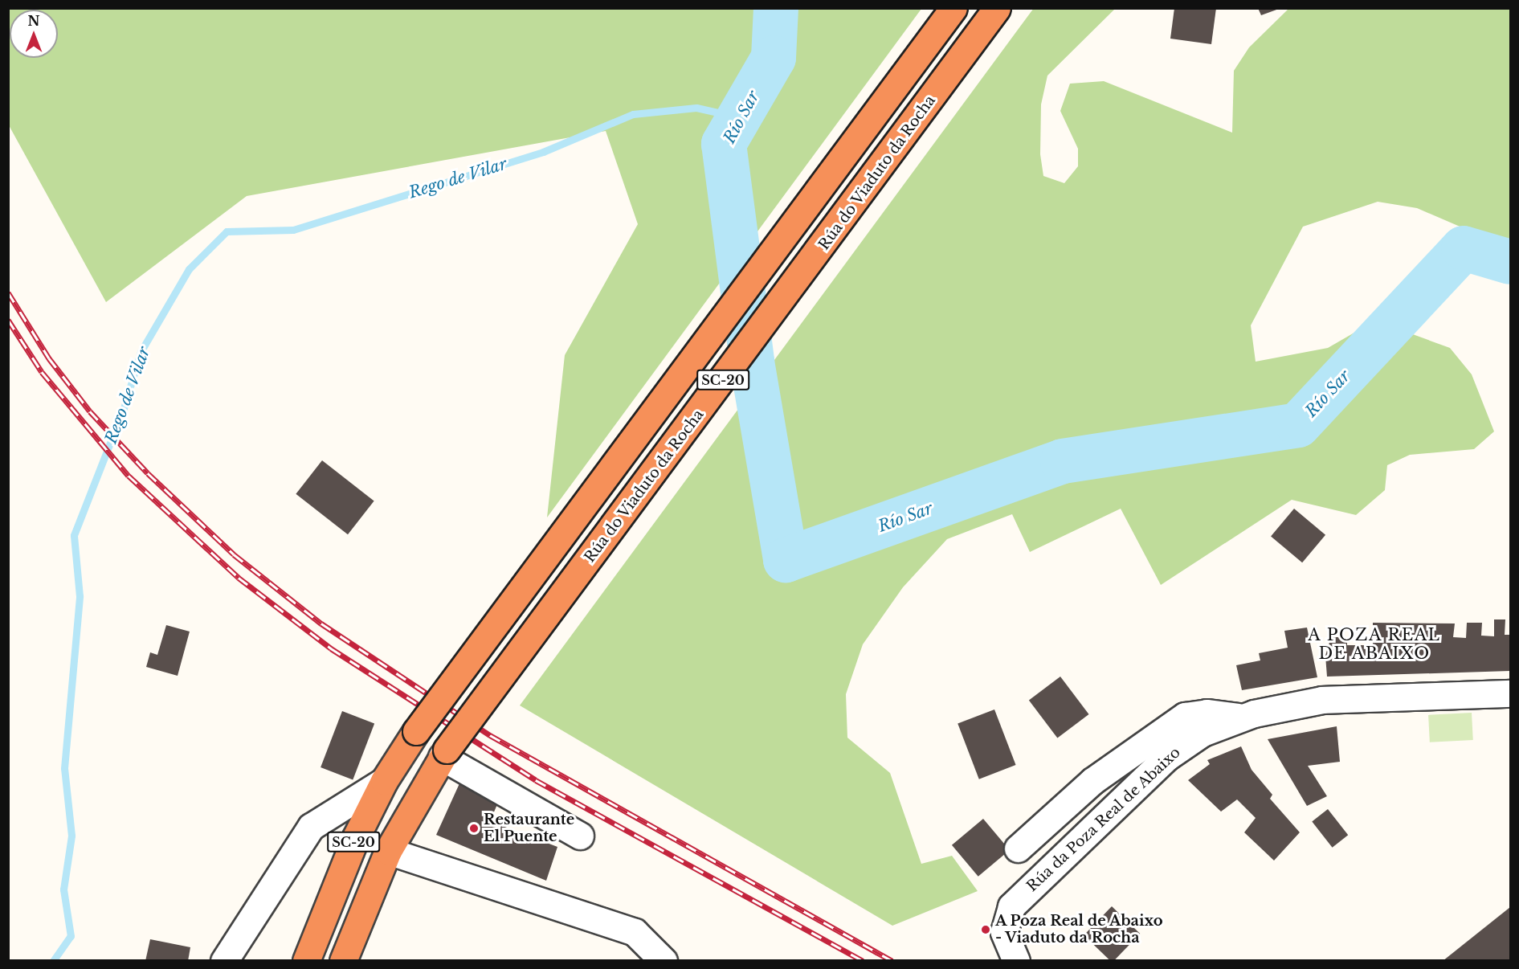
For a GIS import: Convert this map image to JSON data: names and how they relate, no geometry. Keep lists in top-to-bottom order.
{
  "streets": {
    "highway": ["Rúa do Viaduto da Rocha", "SC-20"],
    "street": ["Rúa da Poza Real de Abaixo"]
  },
  "districts": ["A POZA REAL DE ABAIXO"],
  "water": ["Río Sar", "Rego de Vilar"],
  "places": ["Restaurante El Puente", "A Poza Real de Abaixo - Viaduto da Rocha"],
  "north": "top"
}
